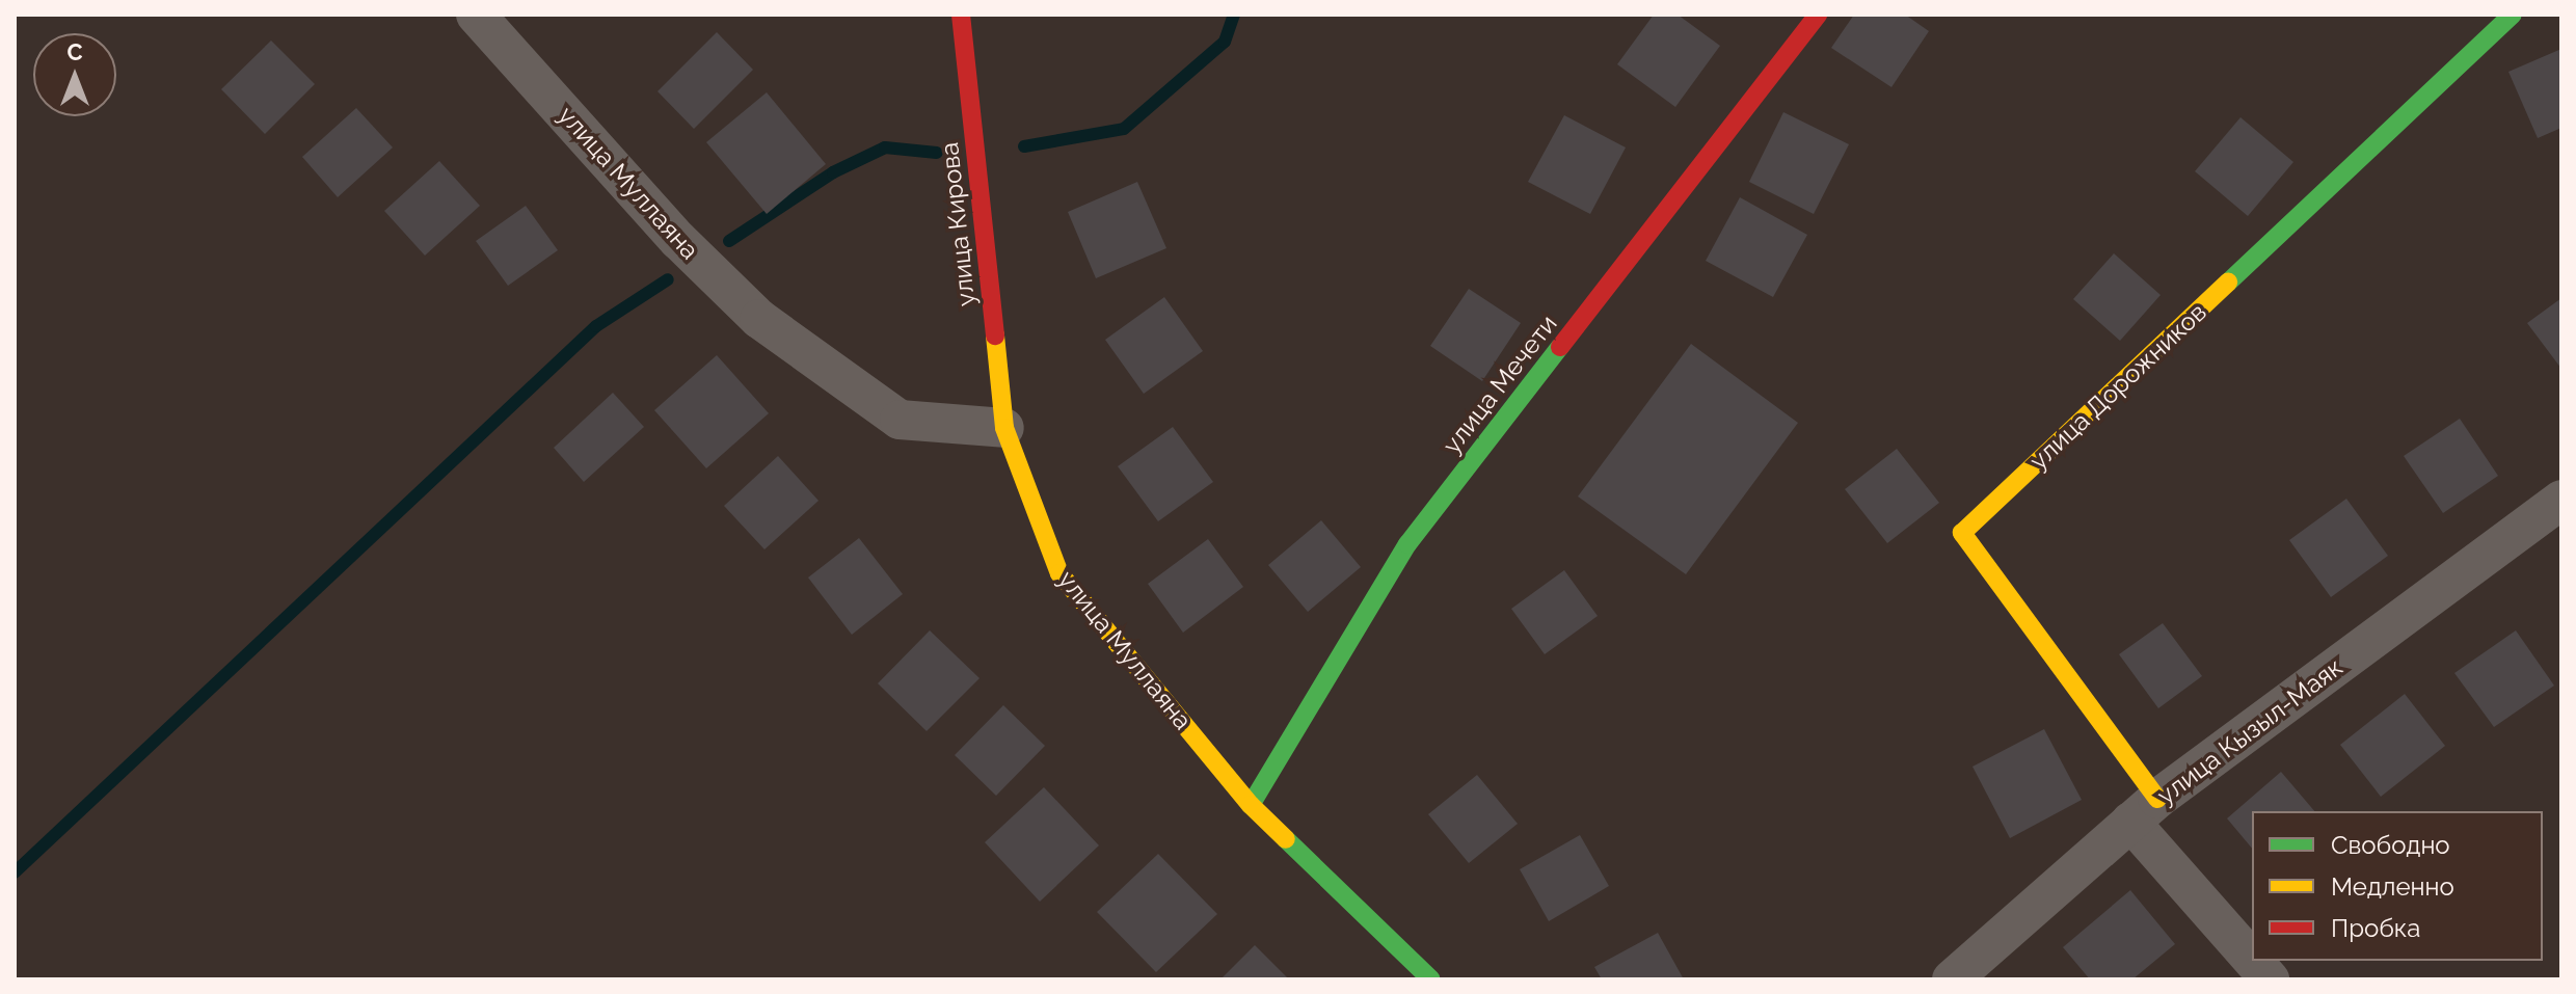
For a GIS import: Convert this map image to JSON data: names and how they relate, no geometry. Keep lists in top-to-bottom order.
{
  "streets": {
    "street": [
      "улица Муллаяна",
      "улица Кирова",
      "улица Мечети",
      "улица Дорожников",
      "улица Кызыл-Маяк"
    ]
  },
  "crossings": [
    ["улица Муллаяна", "улица Кирова"],
    ["улица Муллаяна", "улица Мечети"],
    ["улица Дорожников", "улица Кызыл-Маяк"]
  ],
  "legend": ["Свободно", "Медленно", "Пробка"],
  "north": "top"
}
